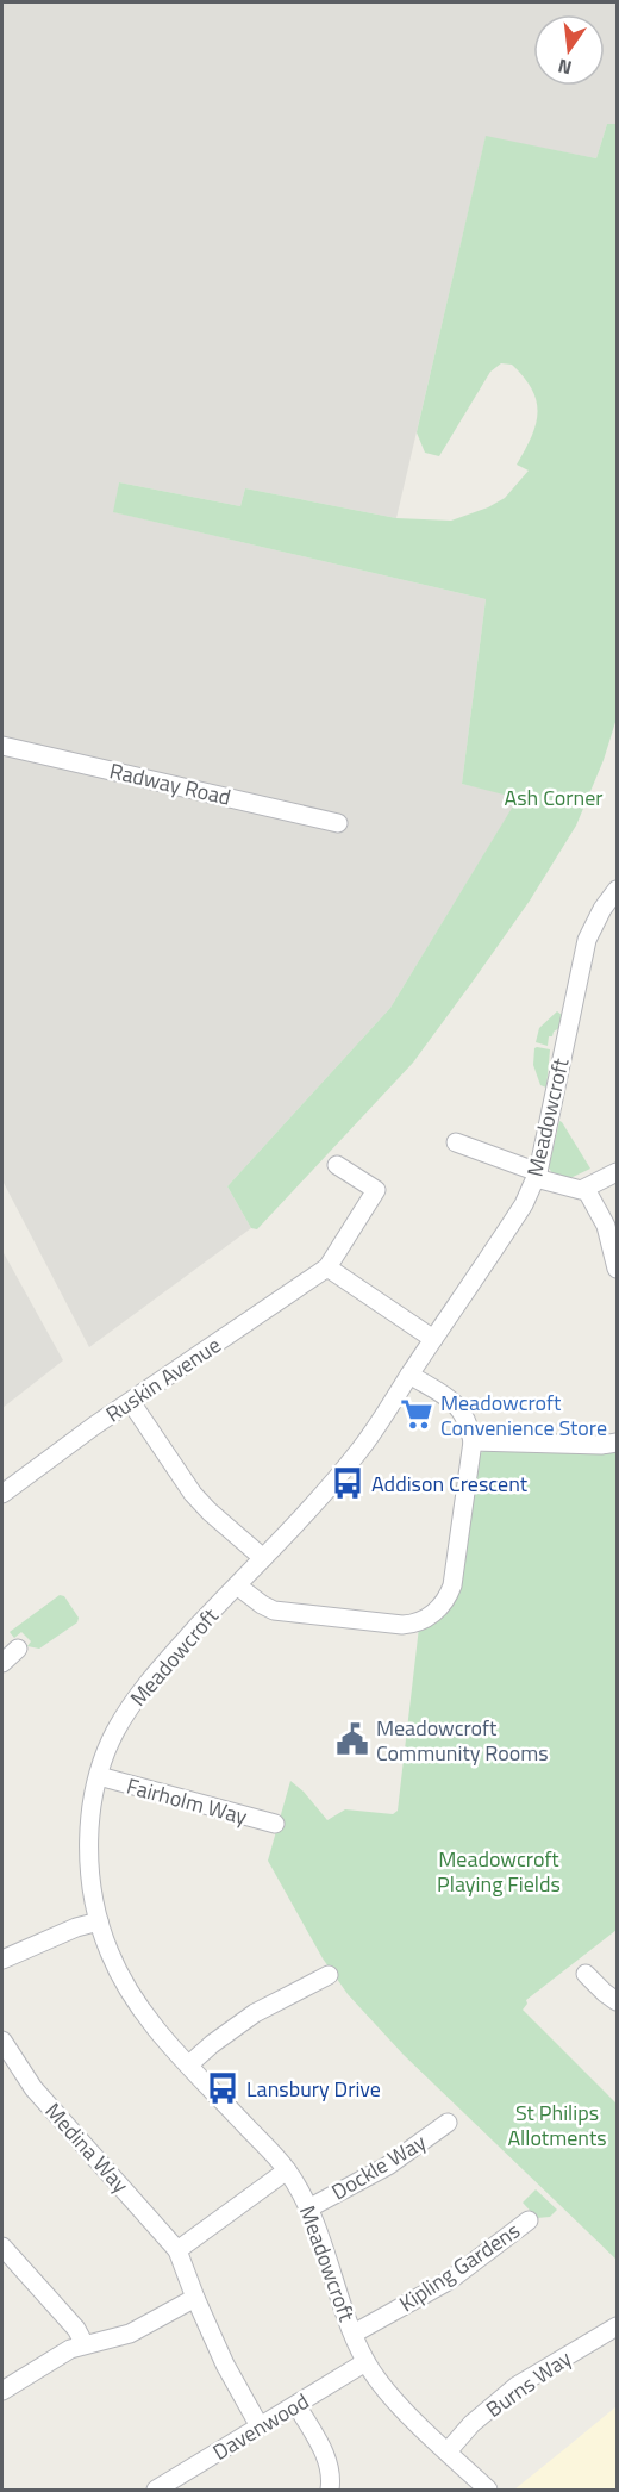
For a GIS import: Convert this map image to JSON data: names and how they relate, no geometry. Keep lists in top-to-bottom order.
{
  "streets": {
    "street": [
      "Radway Road",
      "Meadowcroft",
      "Ruskin Avenue",
      "Fairholm Way",
      "Medina Way",
      "Dockle Way",
      "Kipling Gardens",
      "Burns Way",
      "Davenwood"
    ]
  },
  "crossings": [
    ["Meadowcroft", "Fairholm Way"],
    ["Meadowcroft", "Dockle Way"],
    ["Meadowcroft", "Kipling Gardens"],
    ["Meadowcroft", "Burns Way"],
    ["Meadowcroft", "Davenwood"],
    ["Medina Way", "Davenwood"]
  ],
  "parks": ["Ash Corner", "Meadowcroft Playing Fields", "St Philips Allotments"],
  "places": {
    "supermarket": ["Meadowcroft Convenience Store"],
    "bus stop": ["Addison Crescent", "Lansbury Drive"],
    "public building": ["Meadowcroft Community Rooms"]
  },
  "north": "bottom"
}
